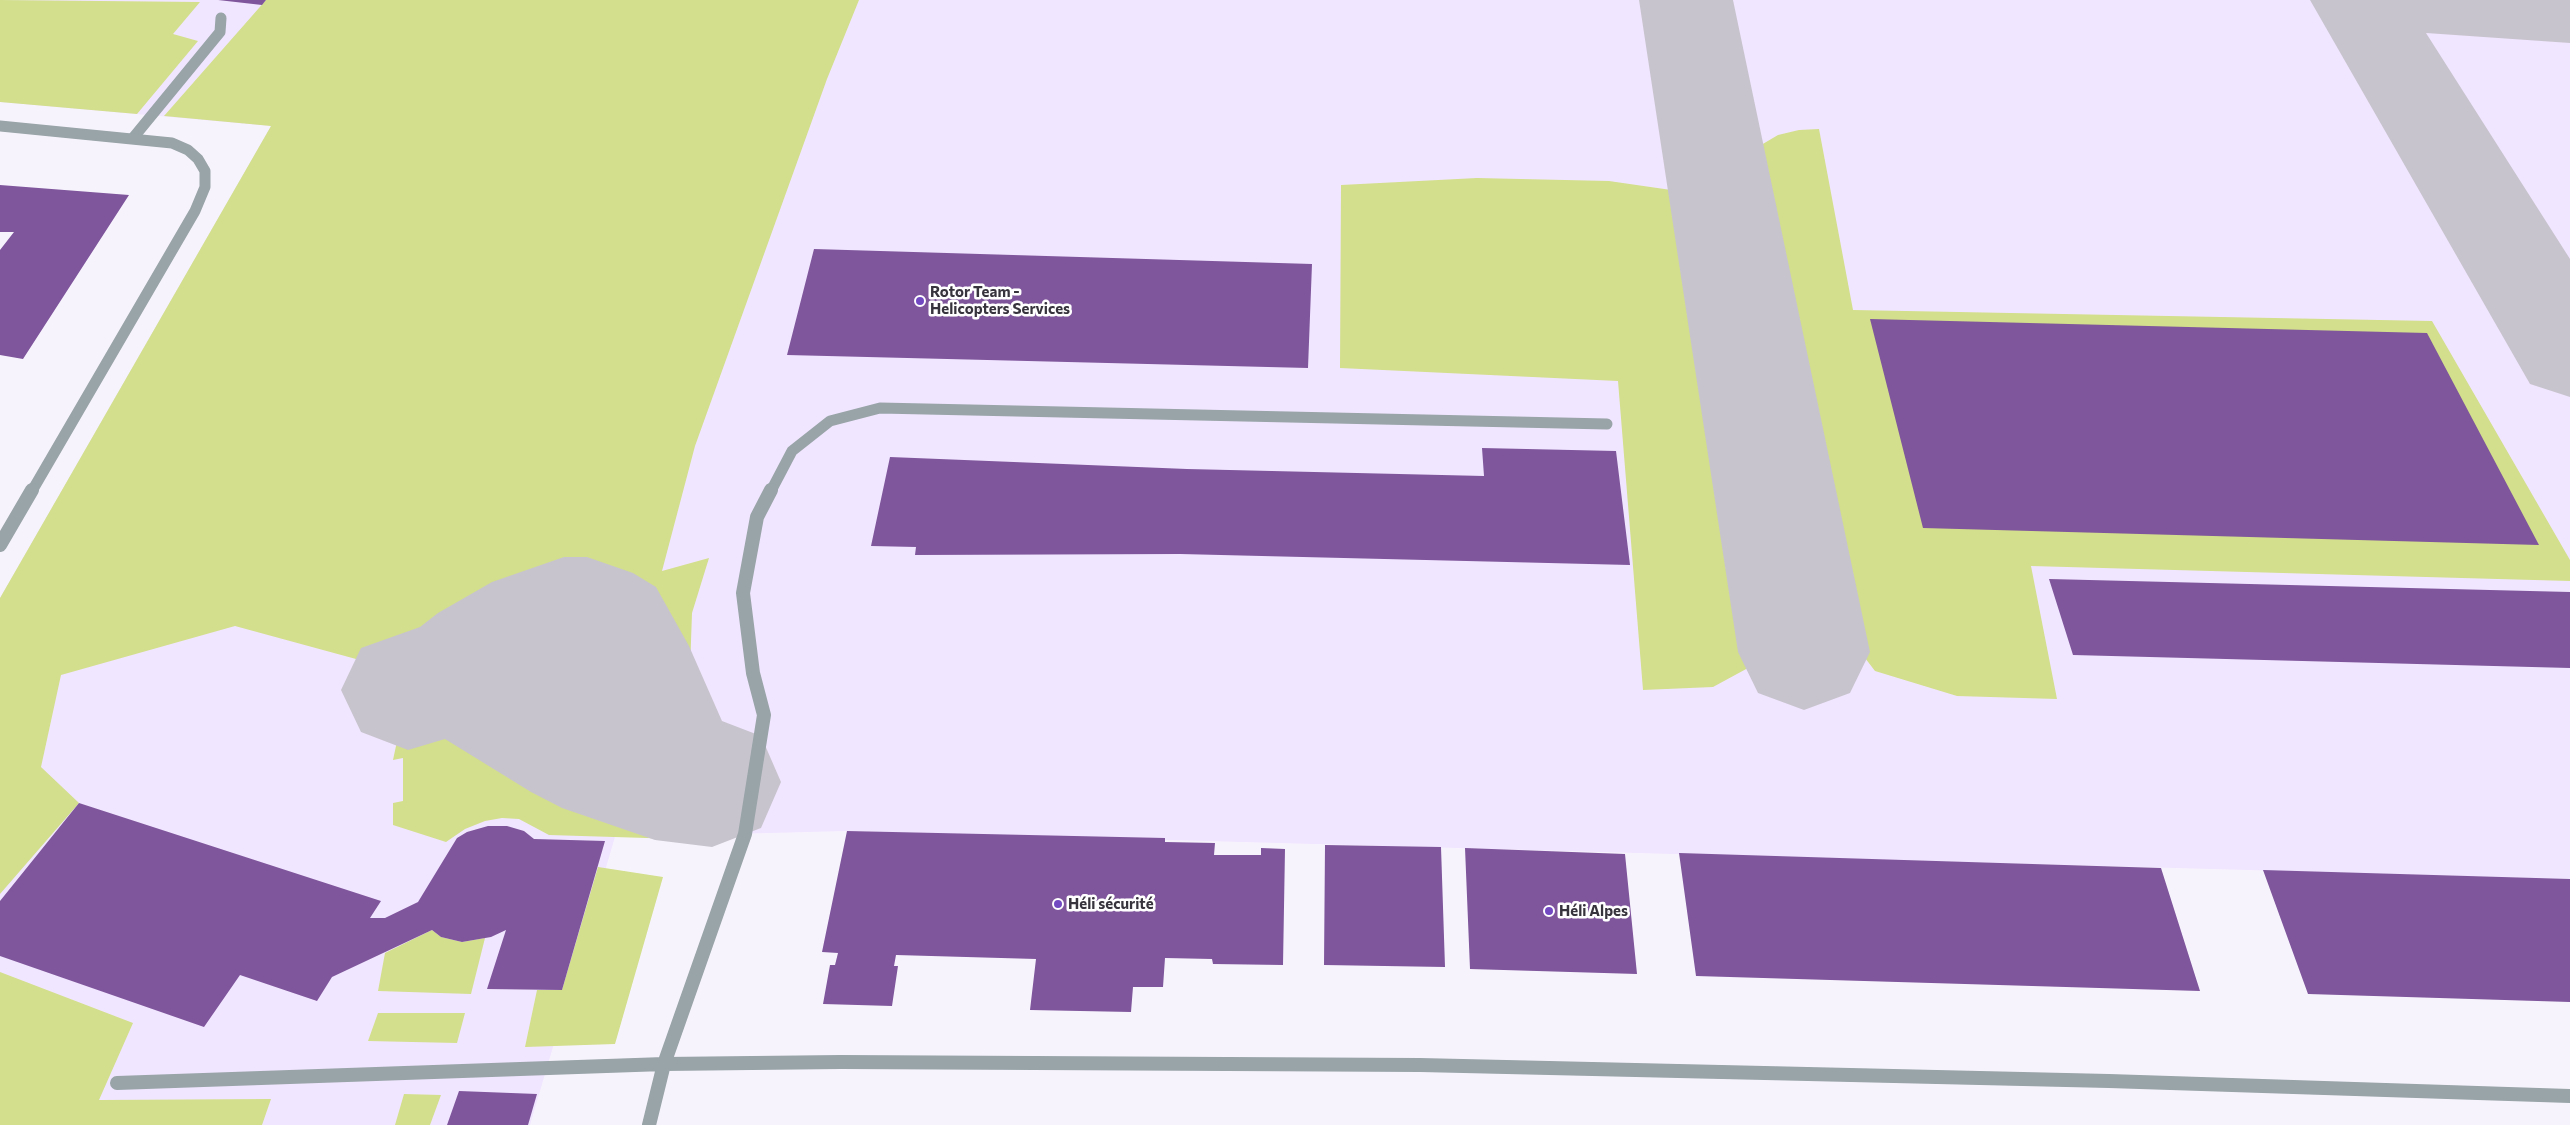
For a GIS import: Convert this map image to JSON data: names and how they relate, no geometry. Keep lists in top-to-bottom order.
{
  "places": ["Rotor Team - Helicopters Services", "Héli sécurité", "Héli Alpes"]
}
